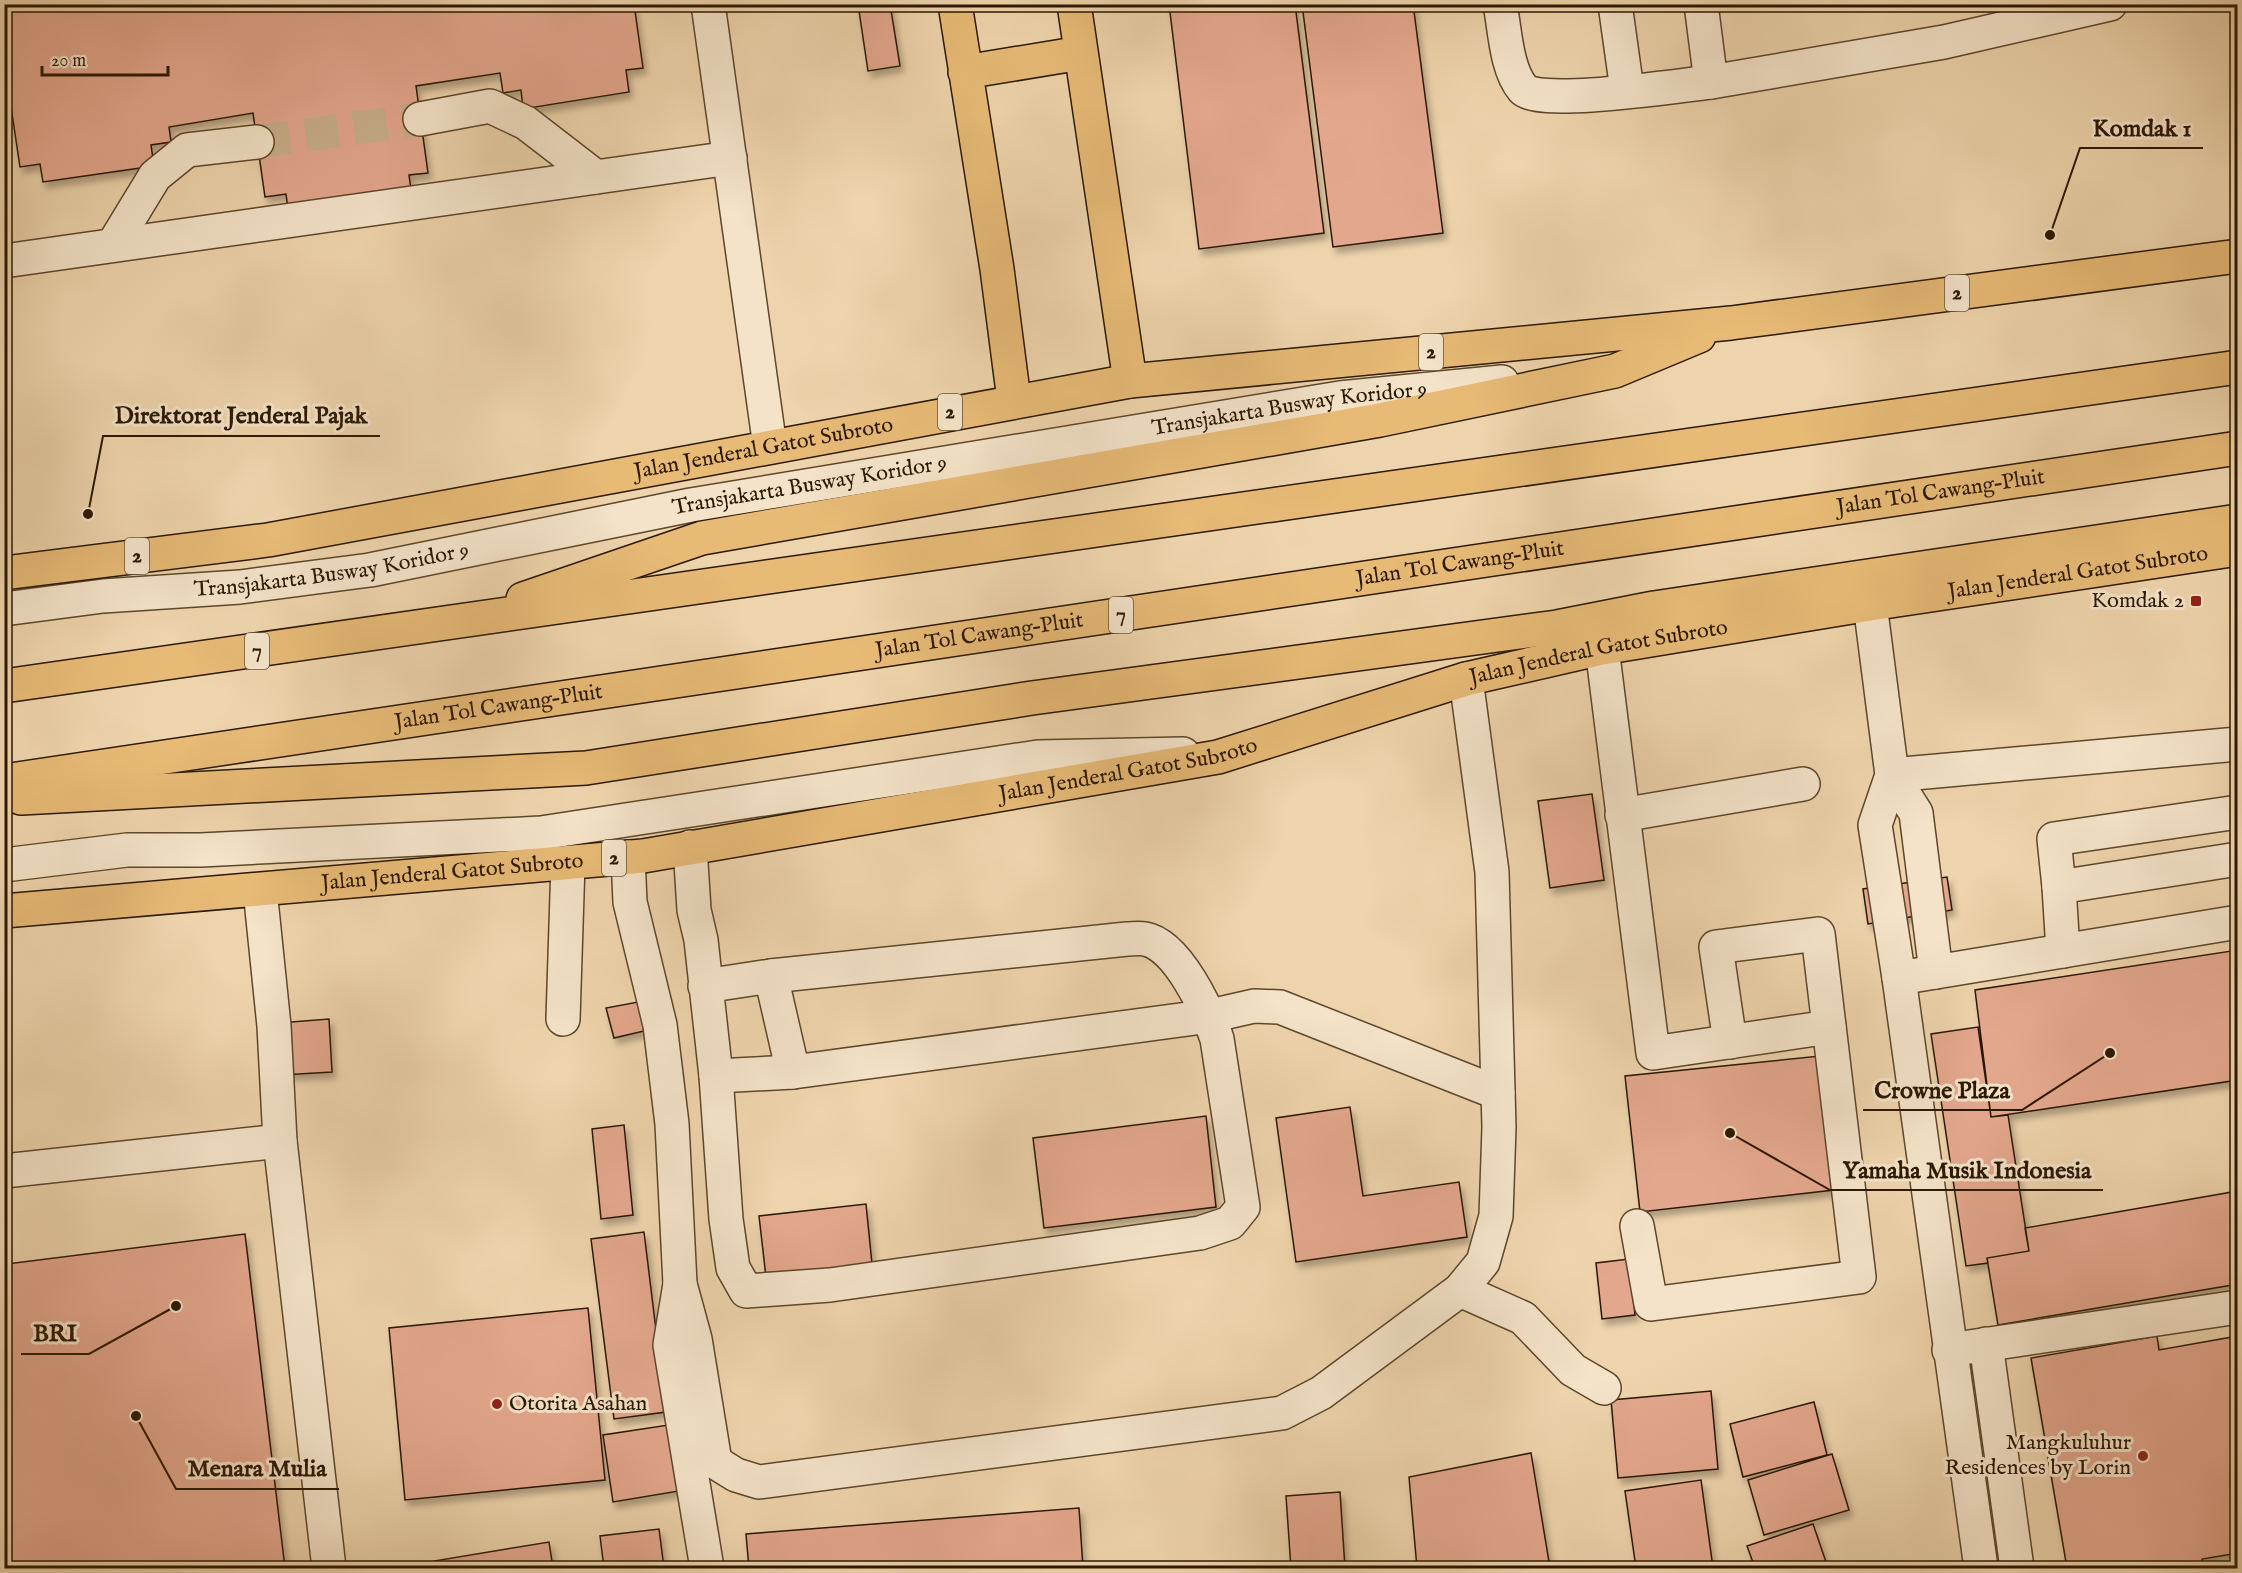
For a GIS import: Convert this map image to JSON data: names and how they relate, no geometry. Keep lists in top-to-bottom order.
{
  "streets": {
    "main road": [
      "2",
      "Jalan Jenderal Gatot Subroto",
      "Jalan Tol Cawang–Pluit",
      "7"
    ],
    "lane": ["Transjakarta Busway Koridor 9"]
  },
  "places": {
    "other": [
      "Komdak 1",
      "Direktorat Jenderal Pajak",
      "Crowne Plaza",
      "Yamaha Musik Indonesia",
      "BRI",
      "Otorita Asahan",
      "Menara Mulia",
      "Mangkuluhur Residences by Lorin"
    ],
    "transit": ["Komdak 2"]
  },
  "scale_bar": "20 m"
}
